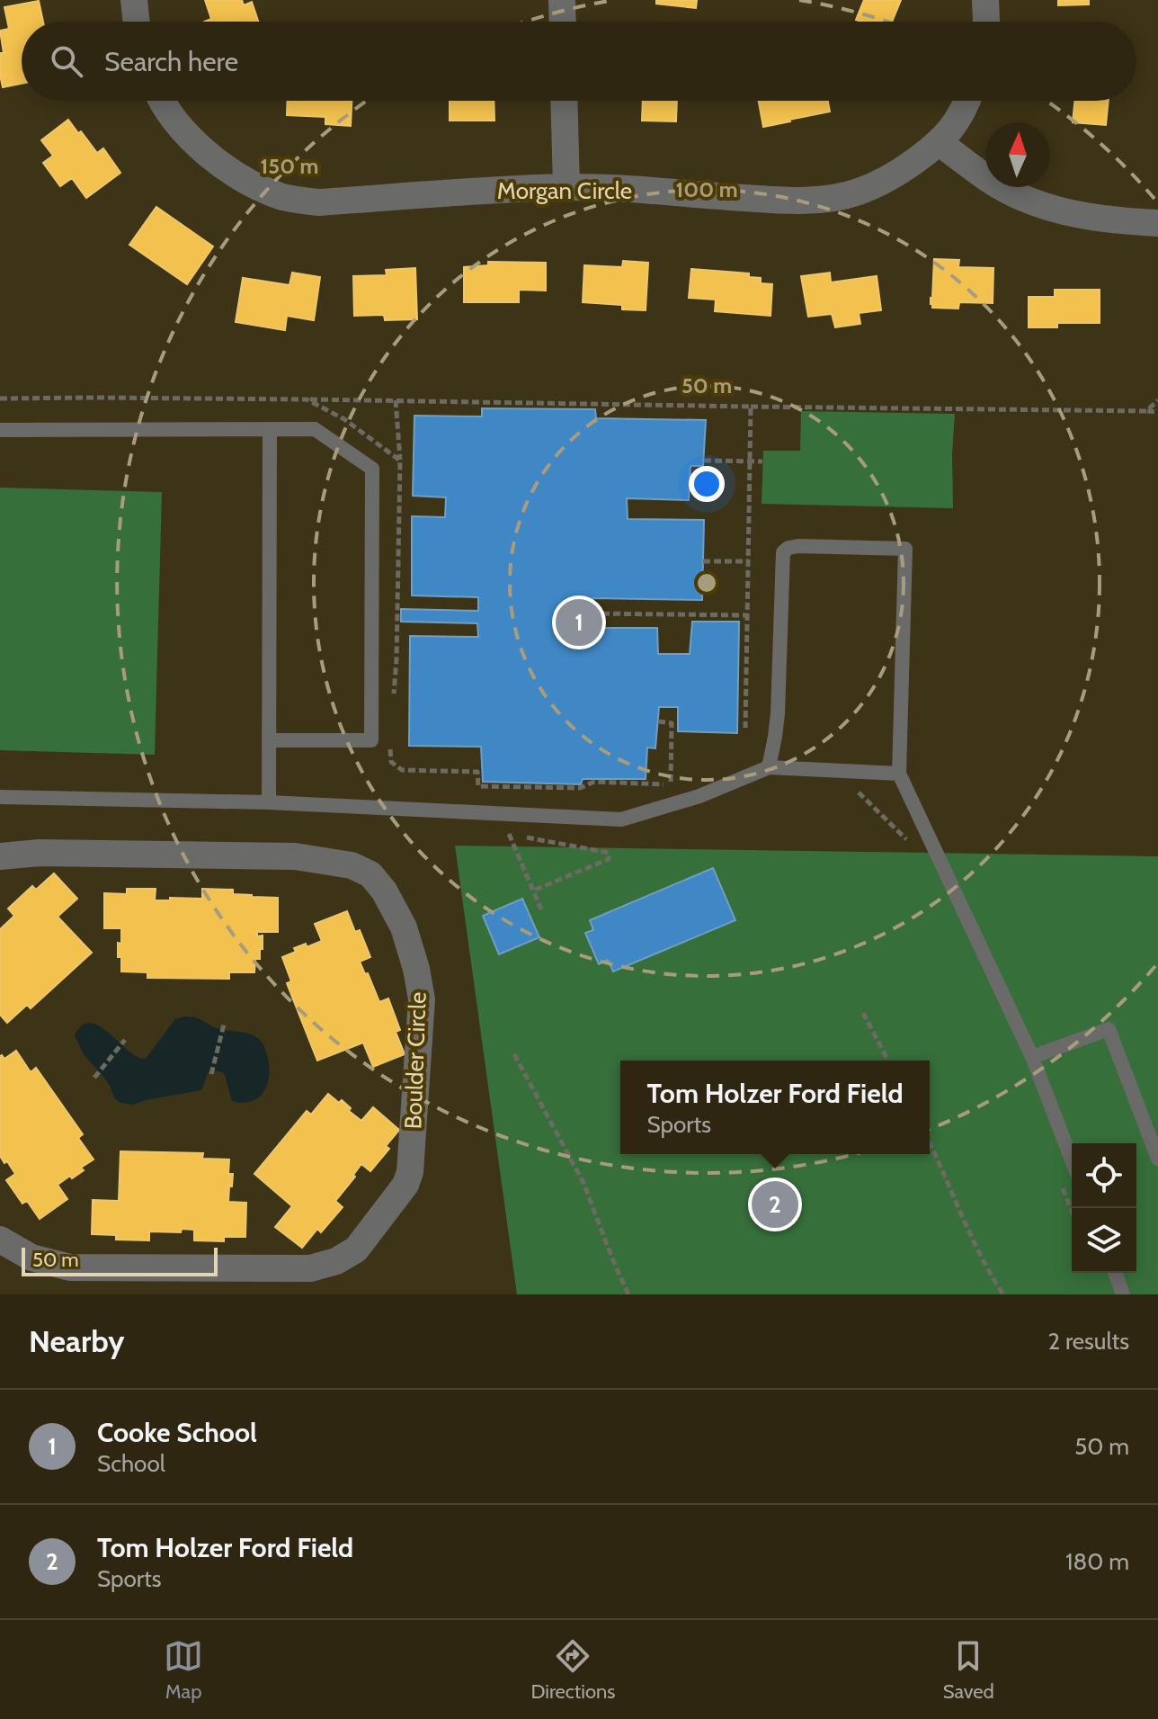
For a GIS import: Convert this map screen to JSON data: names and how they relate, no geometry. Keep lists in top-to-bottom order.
{
  "streets": {
    "street": ["Morgan Circle", "Boulder Circle"]
  },
  "scale_bar": "50 m",
  "north": "top",
  "page": {
    "search": "Search here",
    "pins": ["1", "2"],
    "popup": ["Tom Holzer Ford Field", "Sports"],
    "scale": "50 m",
    "heading": ["Nearby", "2 results"],
    "list": [
      {
        "mark": "1",
        "name": "Cooke School",
        "note": "School",
        "value": "50 m"
      },
      {
        "mark": "2",
        "name": "Tom Holzer Ford Field",
        "note": "Sports",
        "value": "180 m"
      }
    ],
    "nav": ["Map", "Directions", "Saved"]
  },
  "rings": ["150 m", "100 m", "50 m"]
}
